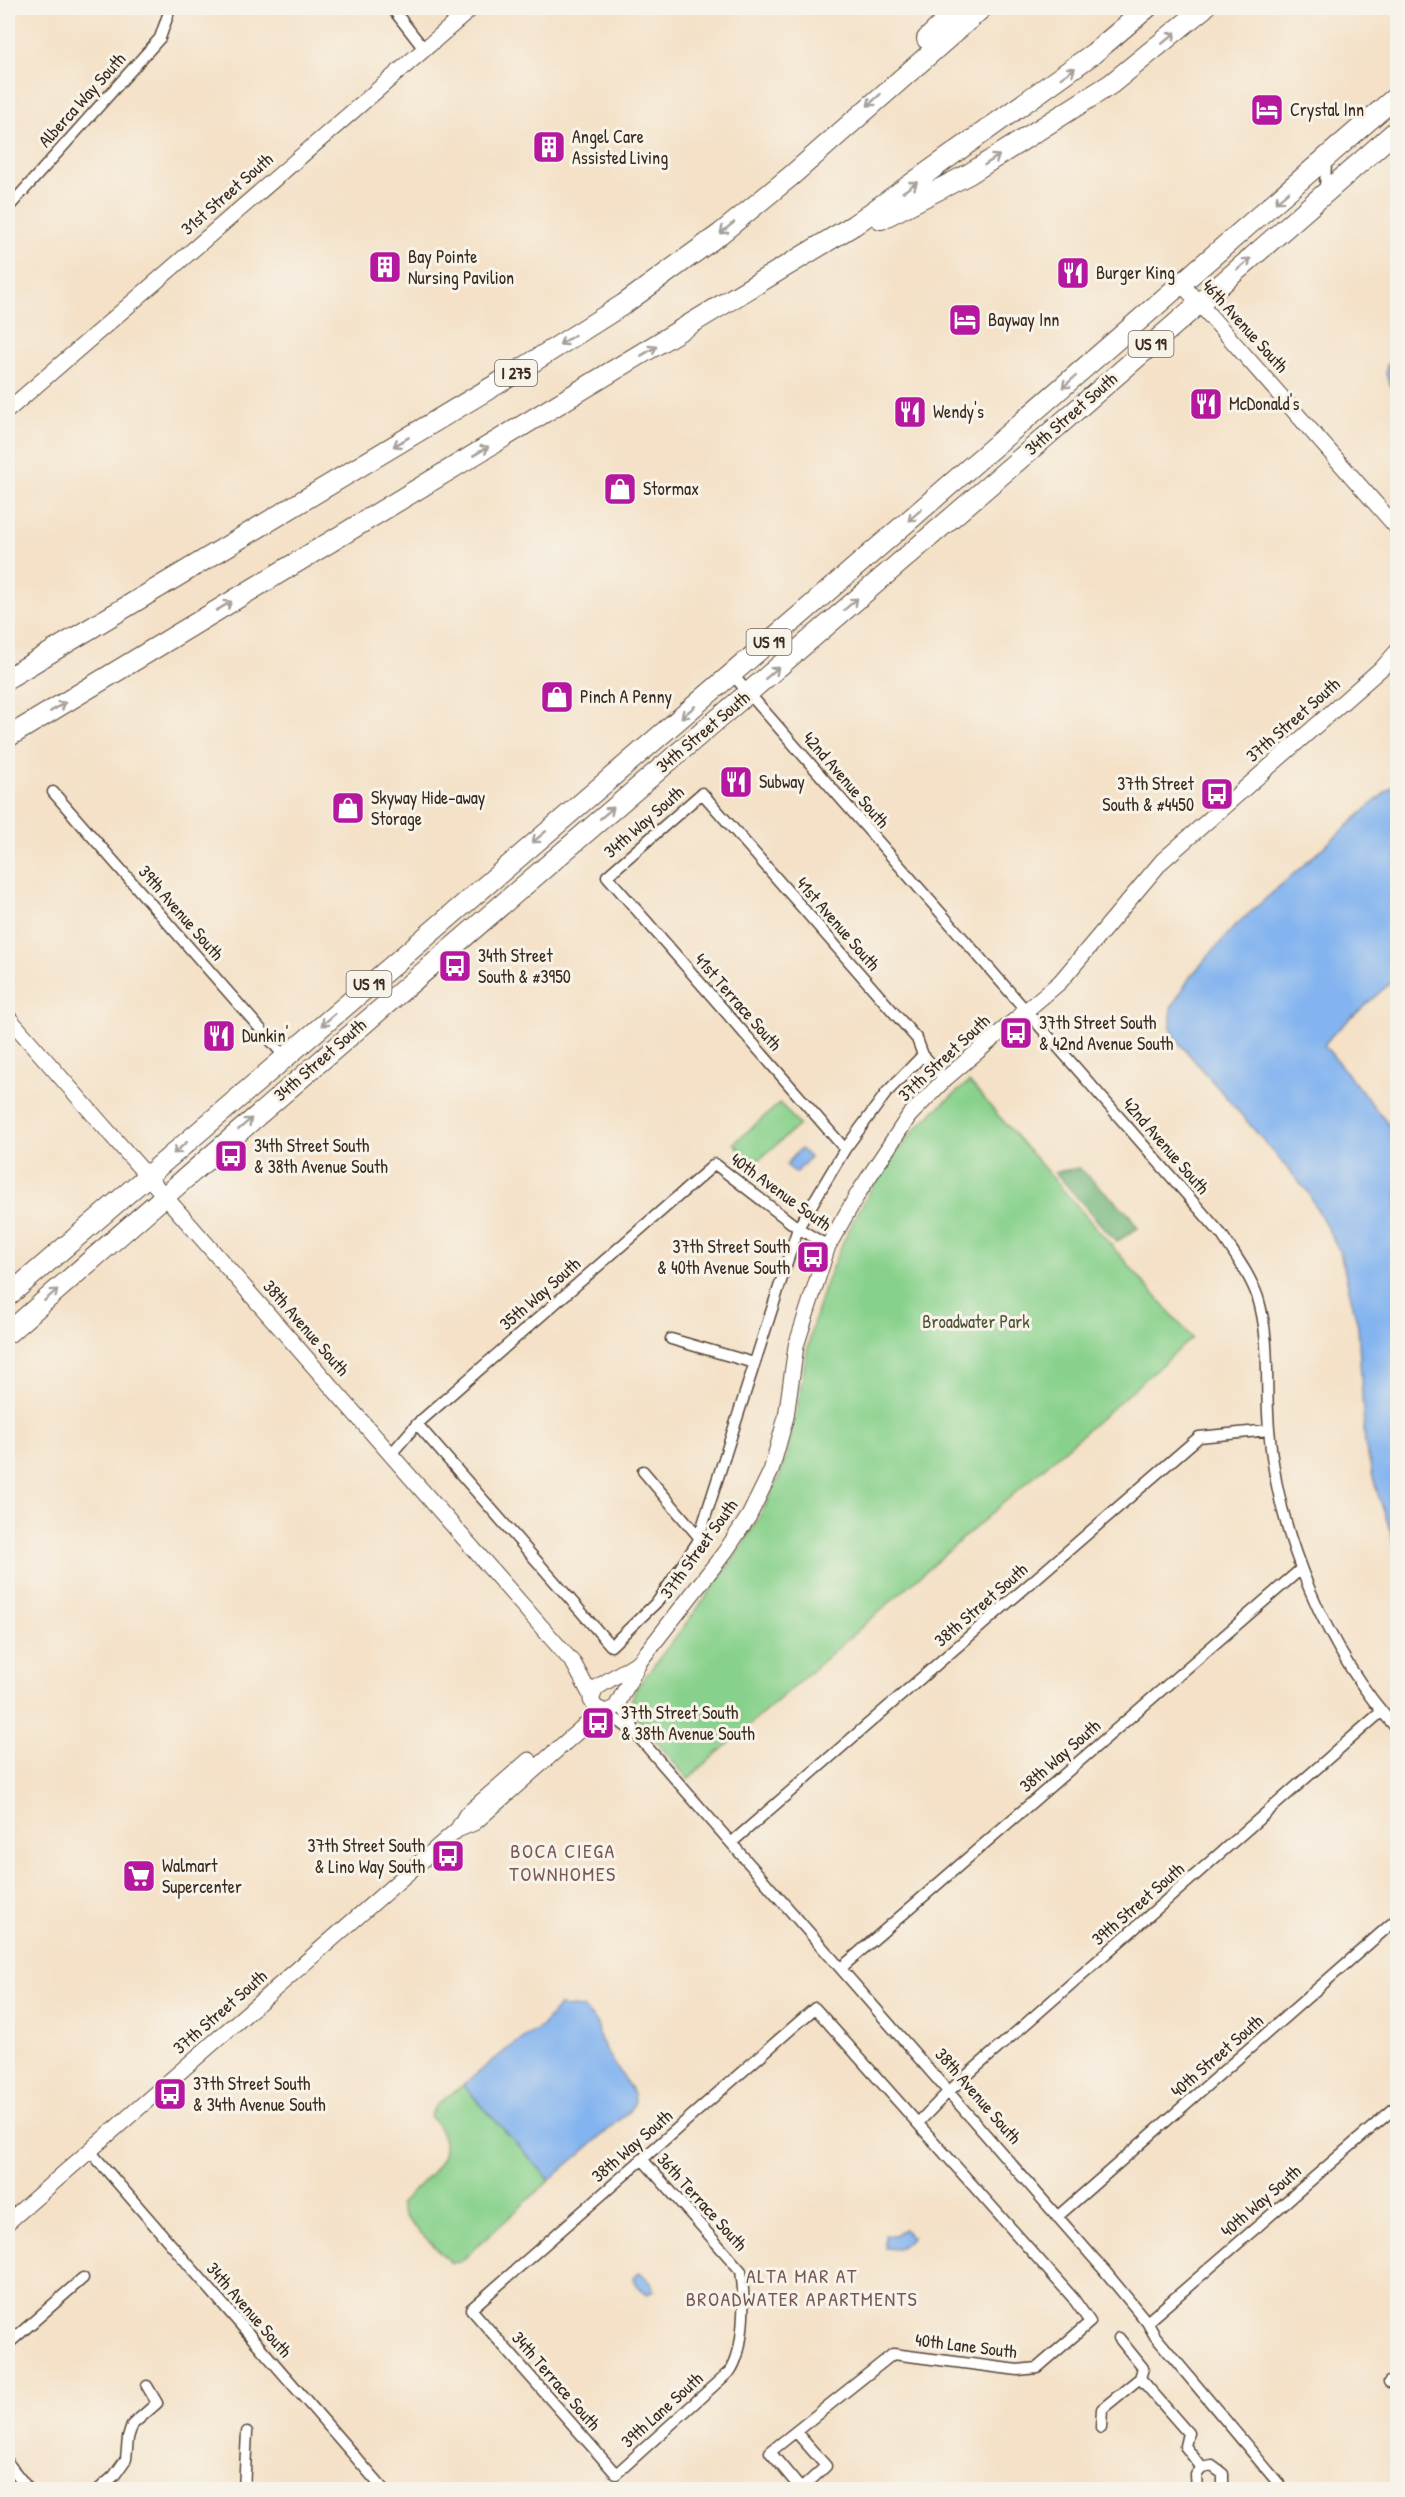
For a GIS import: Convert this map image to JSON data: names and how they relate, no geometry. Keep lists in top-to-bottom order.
{
  "streets": {
    "highway": ["US 19", "I 275", "34th Street South"],
    "street": [
      "Alberca Way South",
      "31st Street South",
      "46th Avenue South",
      "37th Street South",
      "42nd Avenue South",
      "34th Way South",
      "39th Avenue South",
      "41st Avenue South",
      "41st Terrace South",
      "40th Avenue South",
      "35th Way South",
      "38th Avenue South",
      "38th Street South",
      "38th Way South",
      "39th Street South",
      "40th Street South",
      "40th Way South",
      "36th Terrace South",
      "34th Avenue South",
      "40th Lane South",
      "34th Terrace South",
      "39th Lane South"
    ]
  },
  "crossings": [
    ["46th Avenue South", "34th Street South"],
    ["34th Street South", "42nd Avenue South"],
    ["34th Street South", "39th Avenue South"],
    ["34th Street South", "38th Avenue South"],
    ["37th Street South", "42nd Avenue South"],
    ["37th Street South", "41st Avenue South"],
    ["37th Street South", "40th Avenue South"],
    ["37th Street South", "38th Avenue South"],
    ["37th Street South", "34th Avenue South"],
    ["42nd Avenue South", "38th Street South"],
    ["42nd Avenue South", "38th Way South"],
    ["42nd Avenue South", "39th Street South"],
    ["34th Way South", "41st Avenue South"],
    ["34th Way South", "41st Terrace South"],
    ["40th Avenue South", "35th Way South"],
    ["35th Way South", "38th Avenue South"],
    ["38th Avenue South", "38th Street South"],
    ["38th Avenue South", "38th Way South"],
    ["38th Avenue South", "39th Street South"],
    ["38th Avenue South", "40th Street South"],
    ["38th Avenue South", "40th Way South"],
    ["38th Way South", "39th Street South"],
    ["38th Way South", "36th Terrace South"],
    ["38th Way South", "40th Lane South"],
    ["38th Way South", "34th Terrace South"],
    ["39th Street South", "40th Lane South"],
    ["36th Terrace South", "39th Lane South"],
    ["34th Terrace South", "39th Lane South"]
  ],
  "districts": ["BOCA CIEGA TOWNHOMES", "ALTA MAR AT BROADWATER APARTMENTS"],
  "parks": ["Broadwater Park"],
  "places": {
    "hotel": ["Crystal Inn", "Bayway Inn"],
    "building": ["Angel Care Assisted Living", "Bay Pointe Nursing Pavilion"],
    "restaurant": [
      "Burger King",
      "McDonald's",
      "Wendy's",
      "Subway",
      "Dunkin'"
    ],
    "shop": ["Stormax", "Pinch A Penny", "Skyway Hide-away Storage"],
    "bus stop": [
      "37th Street South & #4450",
      "34th Street South & #3950",
      "37th Street South & 42nd Avenue South",
      "34th Street South & 38th Avenue South",
      "37th Street South & 40th Avenue South",
      "37th Street South & 38th Avenue South",
      "37th Street South & Lino Way South",
      "37th Street South & 34th Avenue South"
    ],
    "supermarket": ["Walmart Supercenter"]
  }
}
